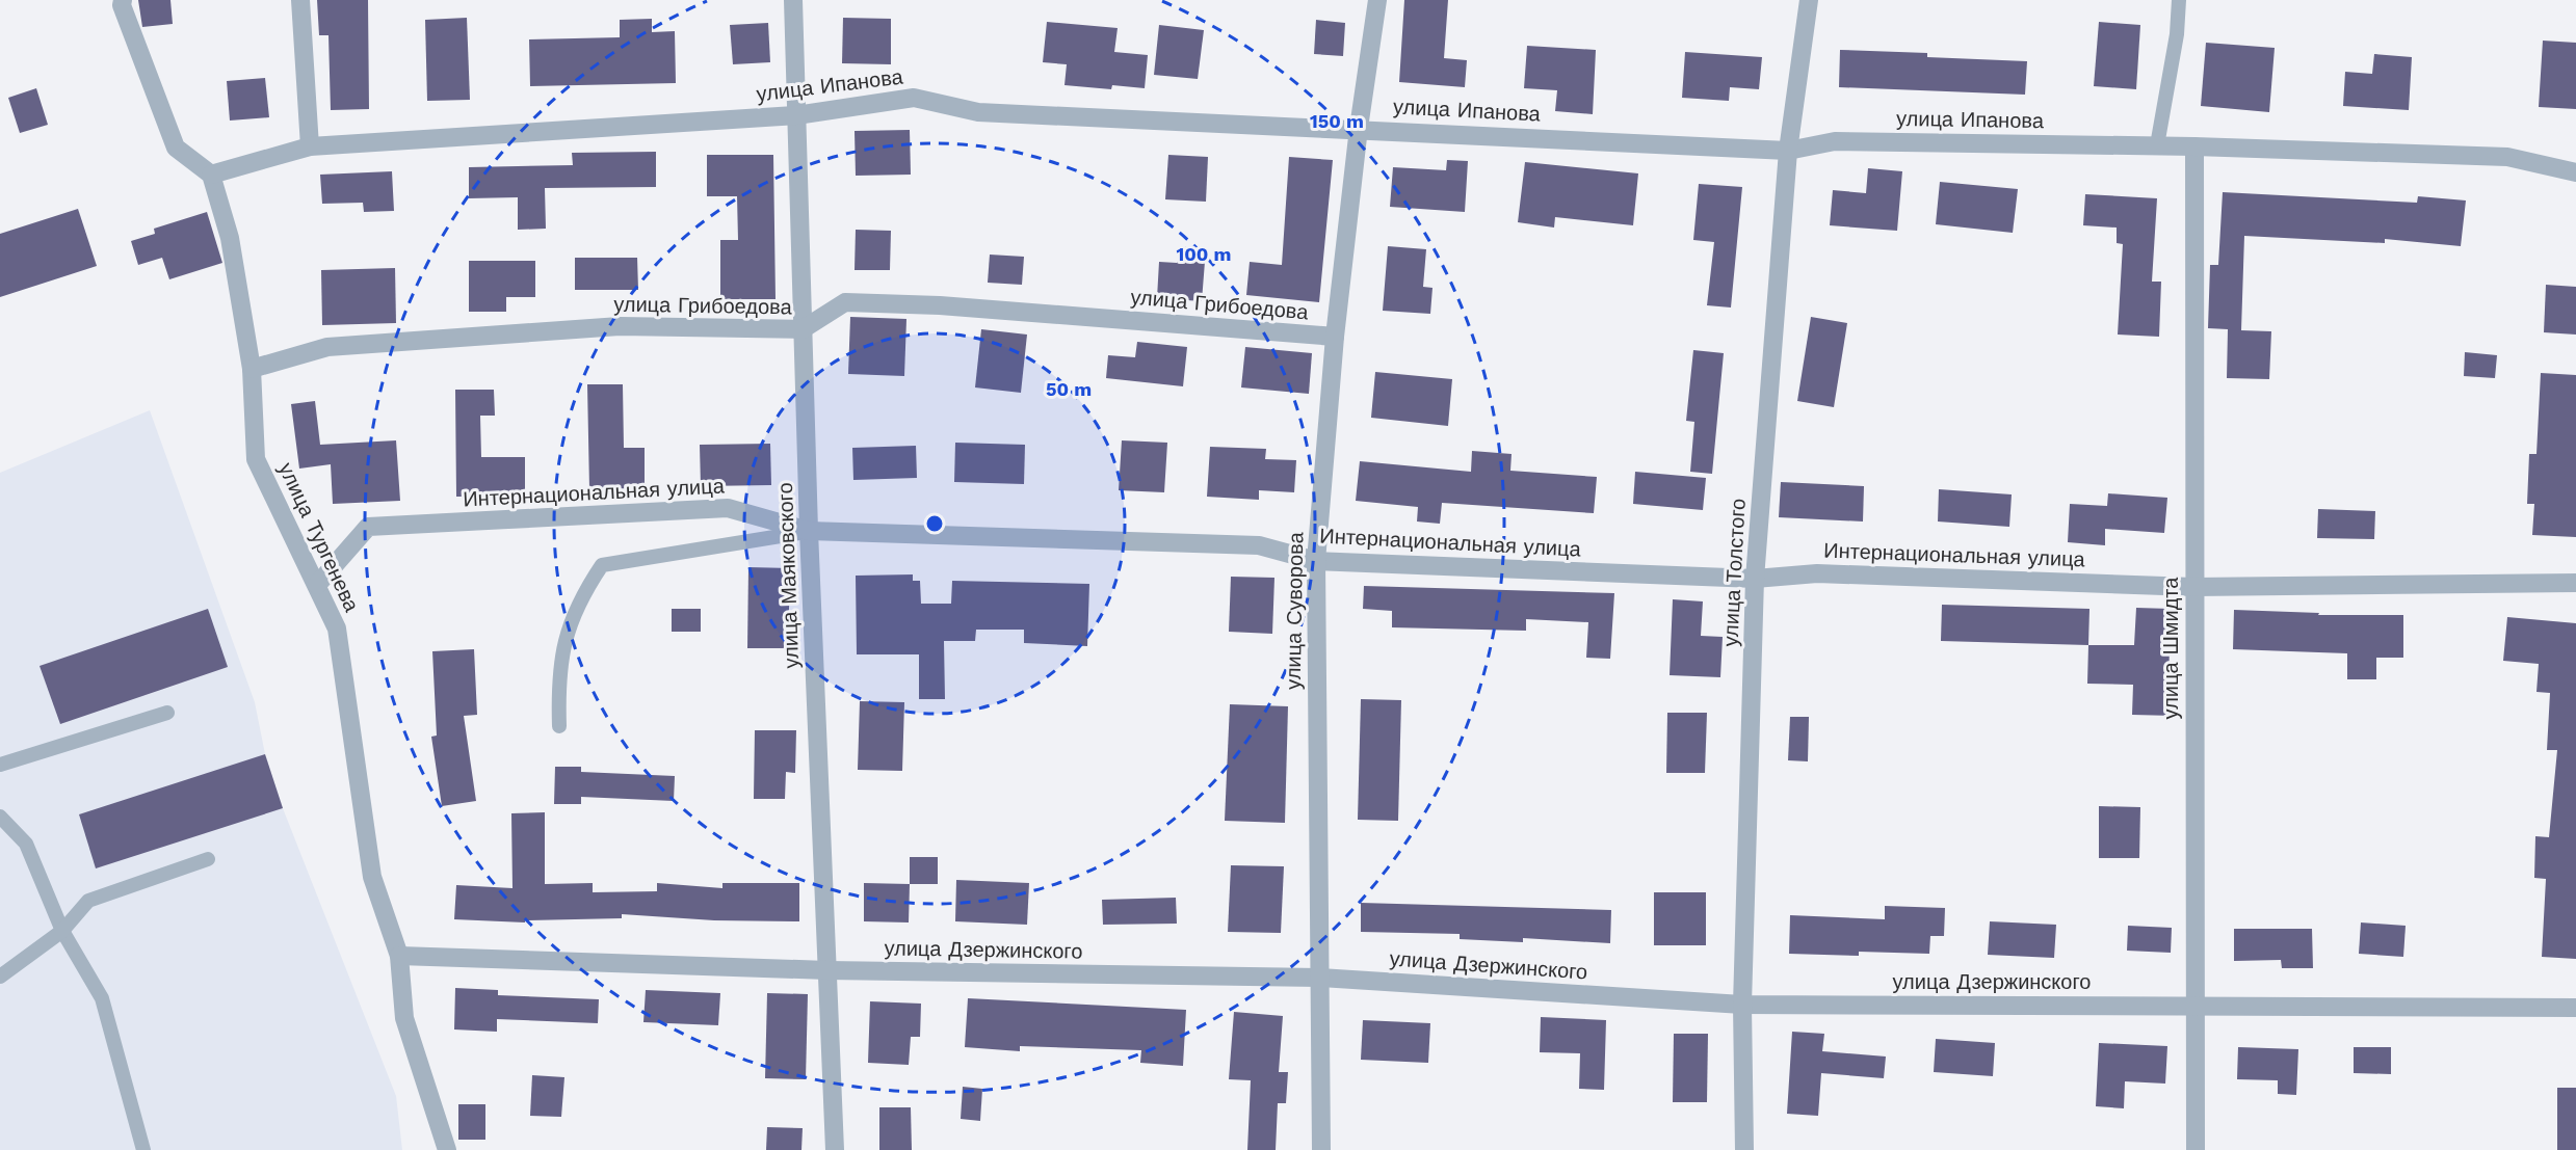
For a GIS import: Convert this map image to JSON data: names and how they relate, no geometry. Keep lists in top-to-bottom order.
{
  "streets": {
    "street": [
      "улица Ипанова",
      "улица Грибоедова",
      "Интернациональная улица",
      "улица Тургенева",
      "улица Толстого",
      "улица Маяковского",
      "улица Суворова",
      "улица Шмидта",
      "улица Дзержинского"
    ]
  },
  "crossings": [
    ["улица Ипанова", "улица Тургенева"],
    ["улица Ипанова", "улица Толстого"],
    ["улица Ипанова", "улица Маяковского"],
    ["улица Ипанова", "улица Суворова"],
    ["улица Ипанова", "улица Шмидта"],
    ["улица Грибоедова", "улица Тургенева"],
    ["улица Грибоедова", "улица Маяковского"],
    ["улица Грибоедова", "улица Суворова"],
    ["Интернациональная улица", "улица Тургенева"],
    ["Интернациональная улица", "улица Толстого"],
    ["Интернациональная улица", "улица Маяковского"],
    ["Интернациональная улица", "улица Суворова"],
    ["Интернациональная улица", "улица Шмидта"],
    ["улица Тургенева", "улица Дзержинского"],
    ["улица Толстого", "улица Дзержинского"],
    ["улица Маяковского", "улица Дзержинского"],
    ["улица Суворова", "улица Дзержинского"],
    ["улица Шмидта", "улица Дзержинского"]
  ],
  "rings": ["150 m", "100 m", "50 m"]
}
